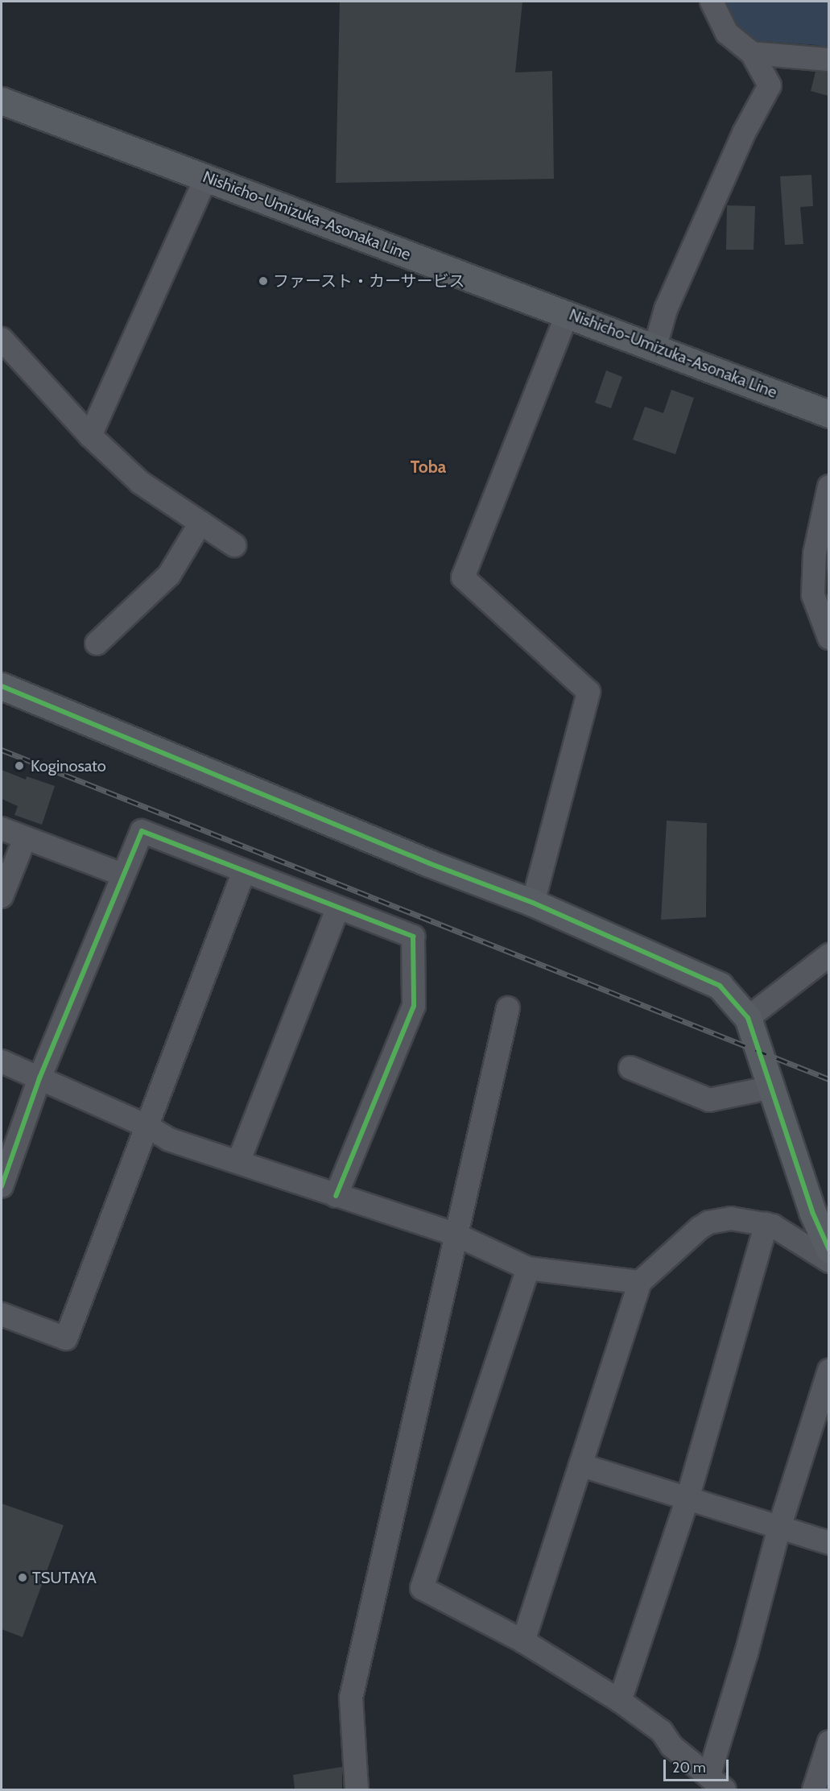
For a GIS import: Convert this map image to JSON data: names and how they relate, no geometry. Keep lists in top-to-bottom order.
{
  "streets": {
    "street": ["Nishicho-Umizuka-Asonaka Line"]
  },
  "districts": ["Toba"],
  "places": ["ファースト・カーサービス", "Koginosato", "TSUTAYA"],
  "scale_bar": "20 m"
}
